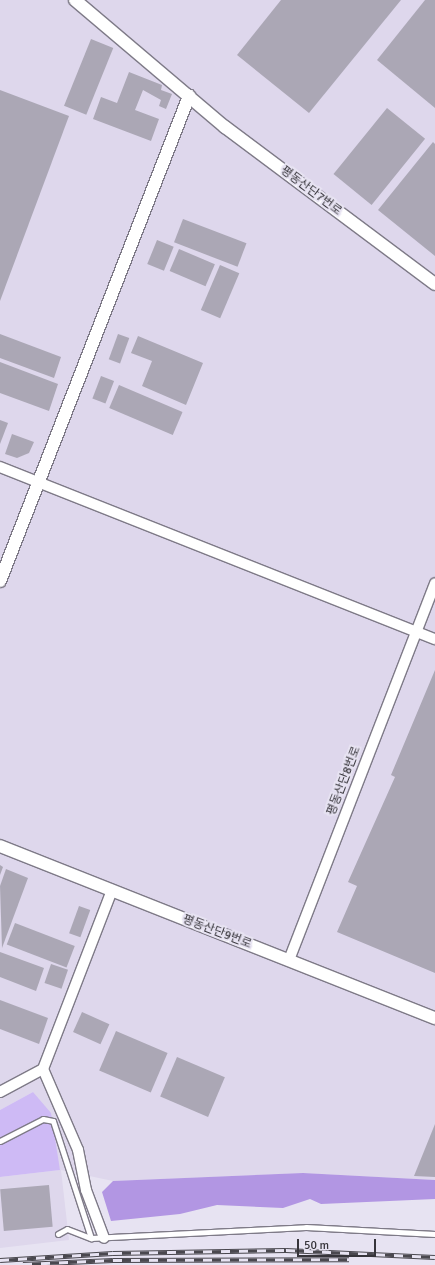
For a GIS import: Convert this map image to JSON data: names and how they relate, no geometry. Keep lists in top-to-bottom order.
{
  "streets": {
    "street": ["평동산단7번로", "평동산단8번로", "평동산단9번로"]
  },
  "crossings": [
    ["평동산단8번로", "평동산단9번로"]
  ],
  "scale_bar": "50 m"
}
